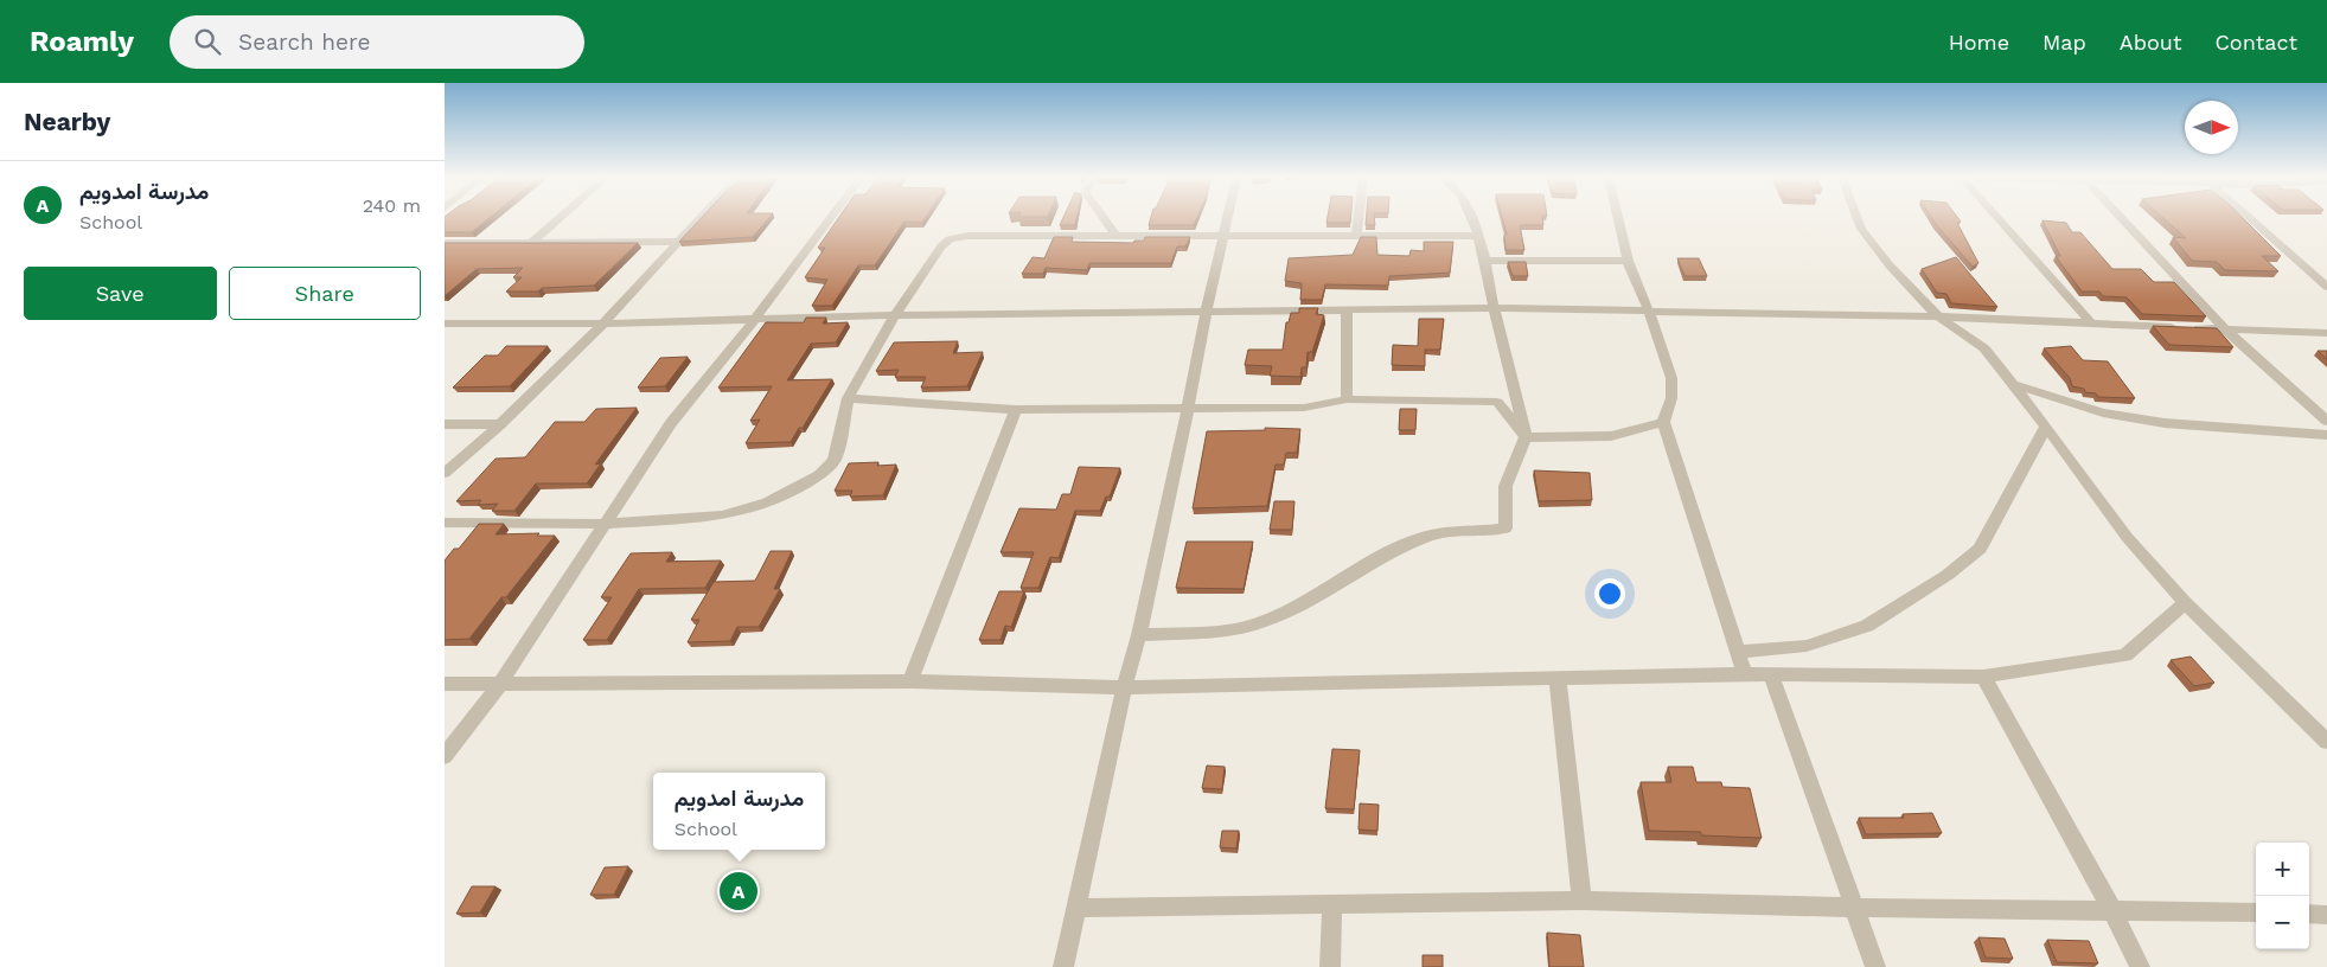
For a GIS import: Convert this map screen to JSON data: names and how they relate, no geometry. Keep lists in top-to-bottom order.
{
  "north": "right",
  "page": {
    "header": "Roamly",
    "search": "Search here",
    "nav": [
      "Home",
      "Map",
      "About",
      "Contact"
    ],
    "heading": "Nearby",
    "list": [
      {
        "mark": "A",
        "name": "مدرسة امدويم",
        "note": "School",
        "value": "240 m"
      }
    ],
    "buttons": ["Save", "Share"],
    "popup": ["مدرسة امدويم", "School"],
    "map_buttons": ["+", "−"],
    "pins": "A"
  }
}
